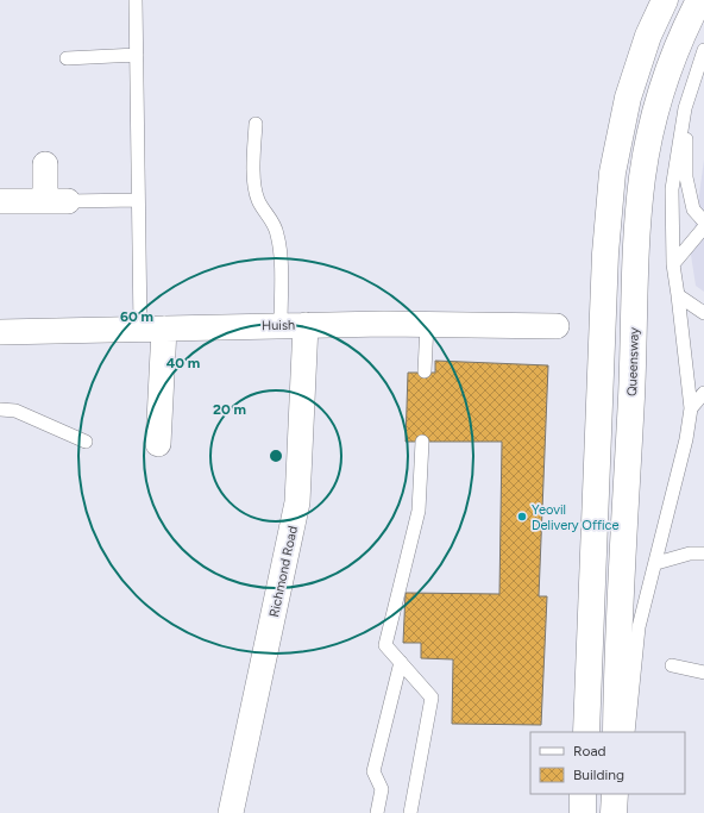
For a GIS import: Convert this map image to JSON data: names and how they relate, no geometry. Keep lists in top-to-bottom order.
{
  "streets": {
    "highway": ["Queensway"],
    "street": ["Huish", "Richmond Road"]
  },
  "crossings": [
    ["Huish", "Richmond Road"]
  ],
  "places": ["Yeovil Delivery Office"],
  "legend": ["Road", "Building"],
  "rings": ["60 m", "40 m", "20 m"]
}
